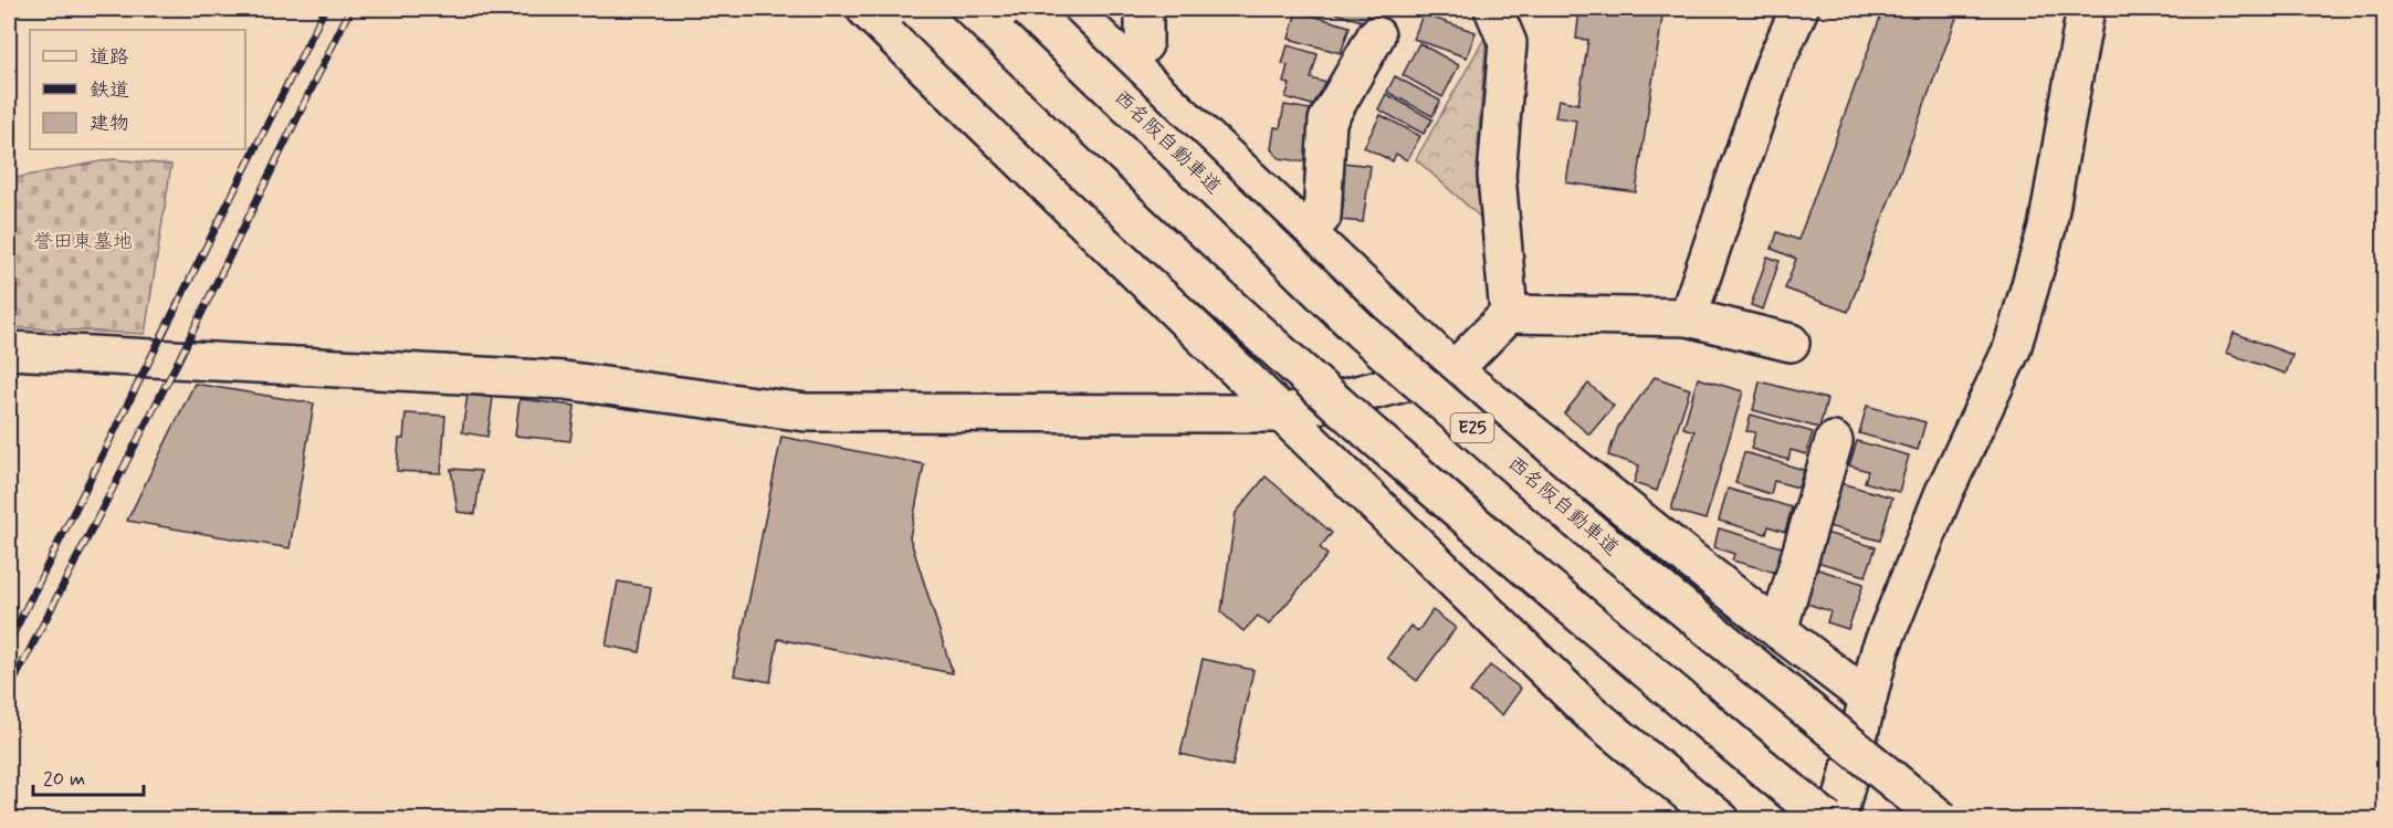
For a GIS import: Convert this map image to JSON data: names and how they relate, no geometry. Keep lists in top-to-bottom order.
{
  "streets": {
    "main road": ["西名阪自動車道", "E25"]
  },
  "parks": ["誉田東墓地"],
  "legend": ["道路", "鉄道", "建物"],
  "scale_bar": "20 m"
}
